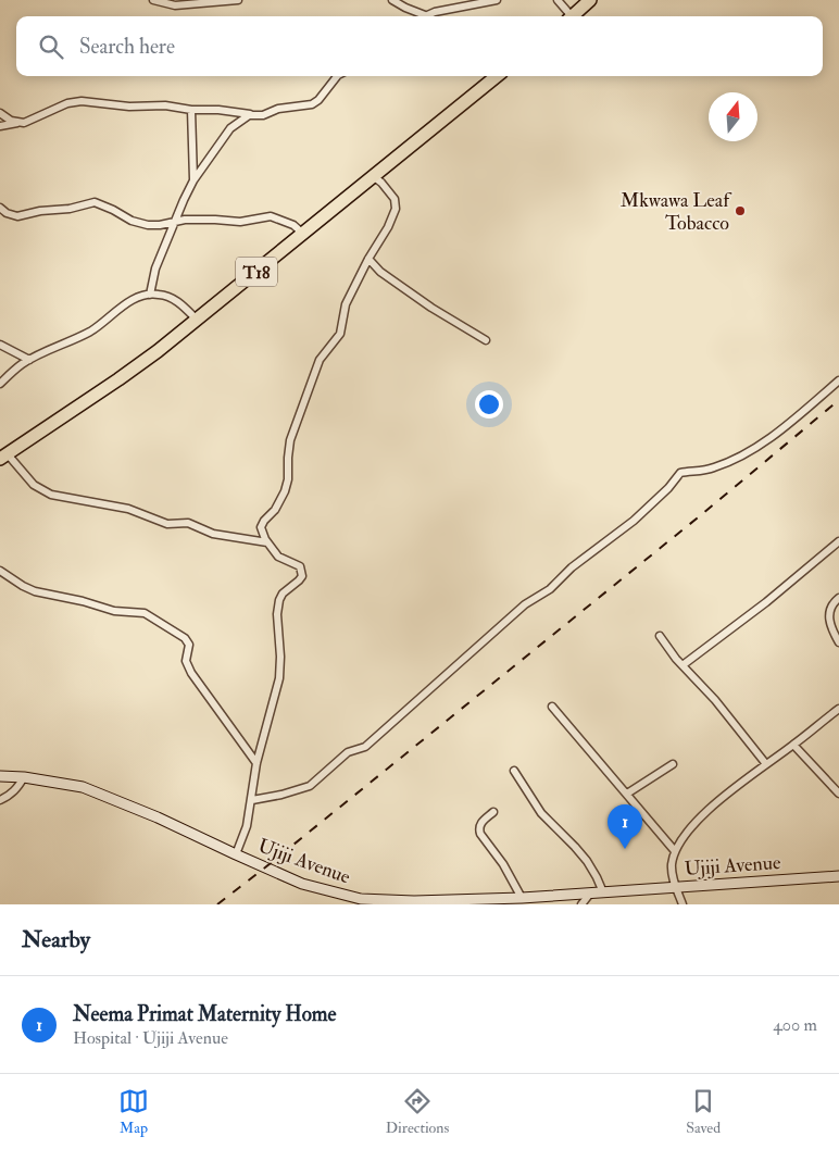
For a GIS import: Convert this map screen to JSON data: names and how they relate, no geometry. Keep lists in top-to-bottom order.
{
  "streets": {
    "highway": ["T18"],
    "main road": ["Ujiji Avenue"]
  },
  "places": ["Mkwawa Leaf Tobacco"],
  "north": "top",
  "page": {
    "search": "Search here",
    "pins": "1",
    "heading": "Nearby",
    "list": [
      {
        "mark": "1",
        "name": "Neema Primat Maternity Home",
        "note": "Hospital · Ujiji Avenue",
        "value": "400 m"
      }
    ],
    "nav": ["Map", "Directions", "Saved"]
  }
}
